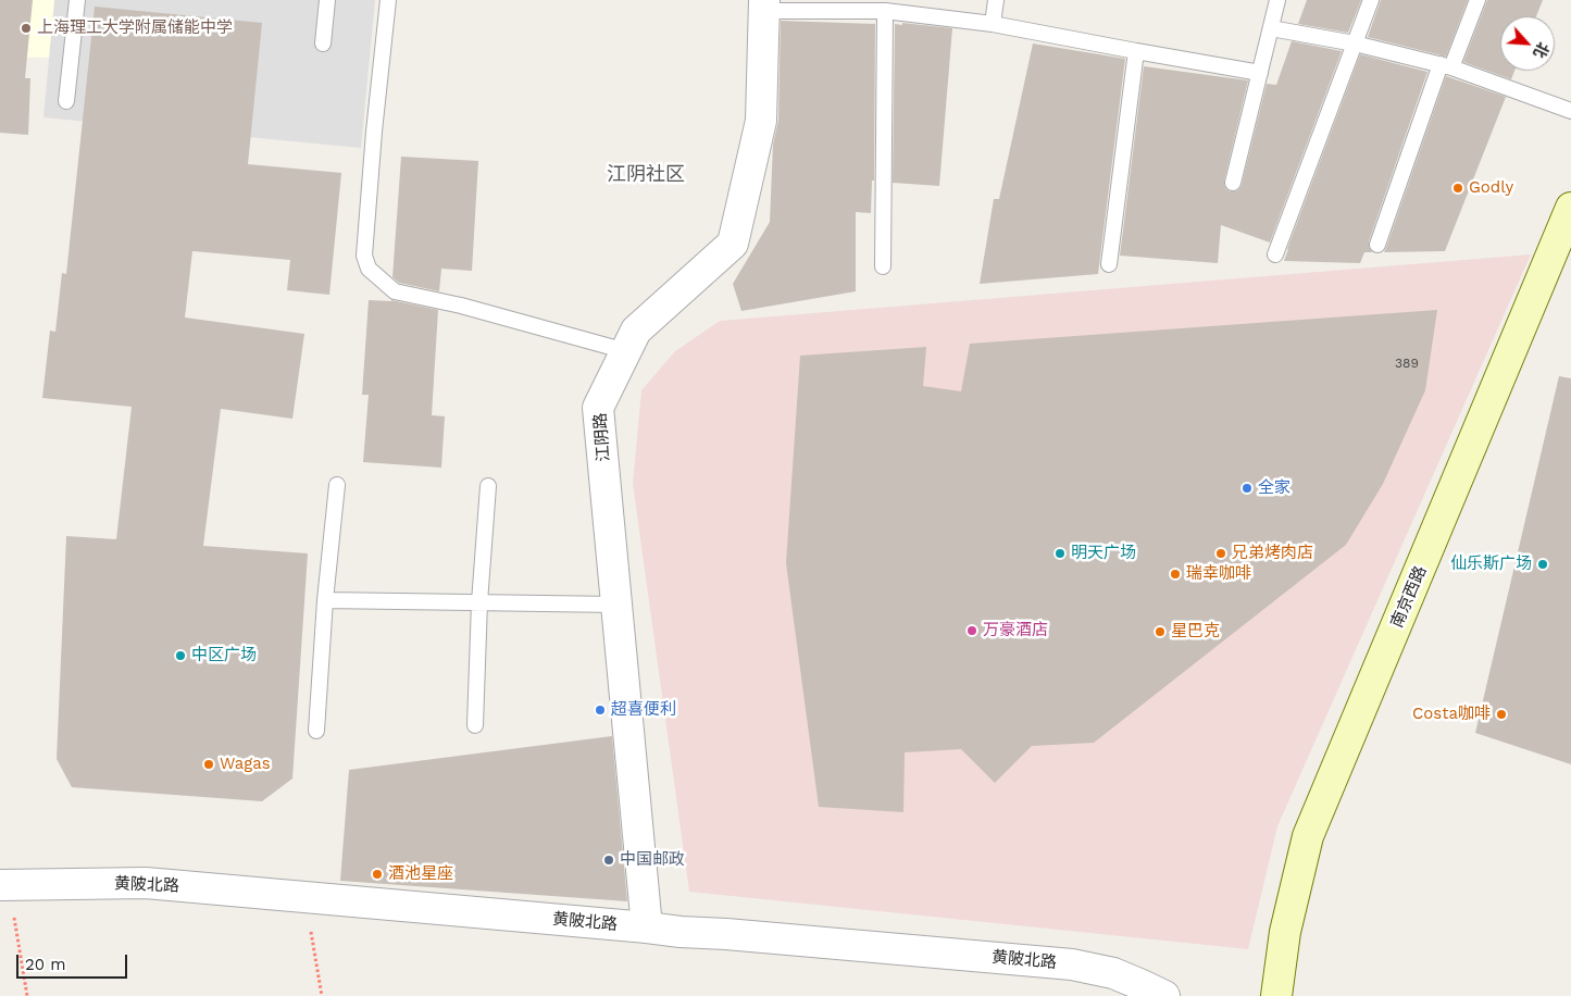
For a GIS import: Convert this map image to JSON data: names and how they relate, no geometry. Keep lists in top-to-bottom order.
{
  "streets": {
    "main road": ["南京西路"],
    "street": ["江阴路", "黄陂北路"]
  },
  "crossings": [
    ["江阴路", "黄陂北路"]
  ],
  "districts": ["江阴社区"],
  "places": [
    "上海理工大学附属储能中学",
    "Godly",
    "全家",
    "明天广场",
    "兄弟烤肉店",
    "仙乐斯广场",
    "瑞幸咖啡",
    "万豪酒店",
    "星巴克",
    "中区广场",
    "超喜便利",
    "Costa咖啡",
    "Wagas",
    "中国邮政",
    "酒池星座"
  ],
  "house_numbers": ["389"],
  "scale_bar": "20 m",
  "north": "bottom right"
}
